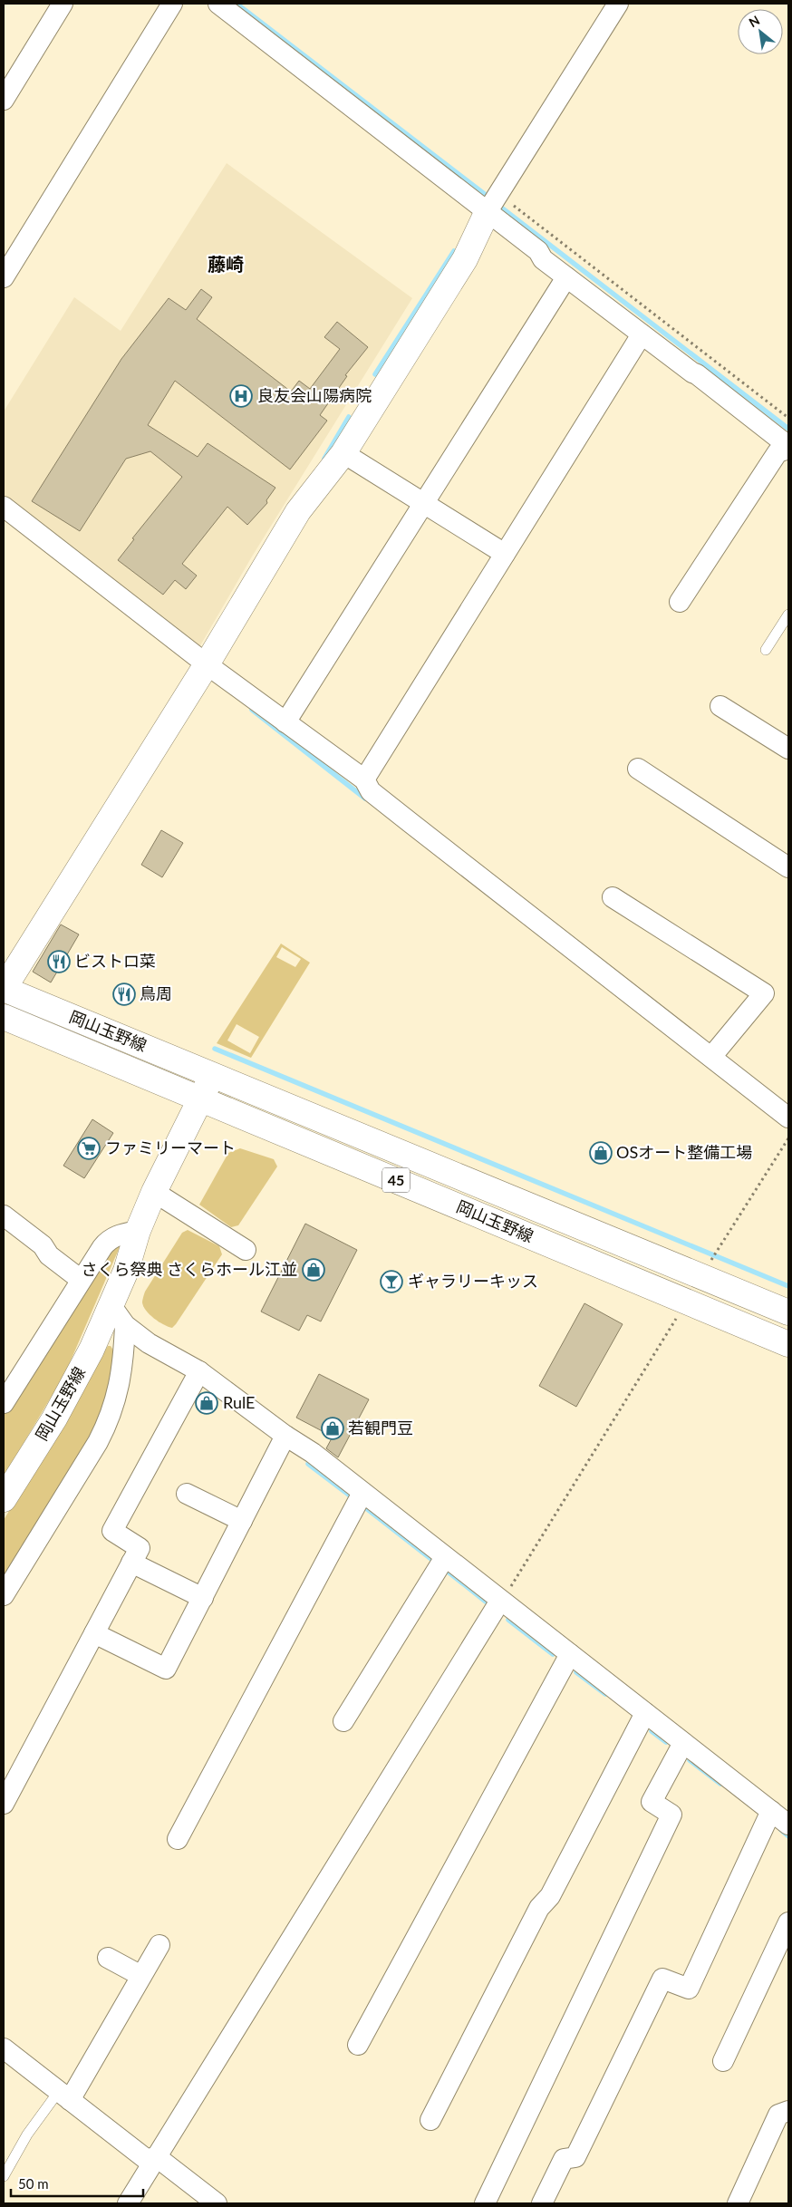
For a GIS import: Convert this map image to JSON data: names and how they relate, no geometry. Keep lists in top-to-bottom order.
{
  "streets": {
    "main road": ["岡山玉野線", "45"]
  },
  "districts": ["藤崎"],
  "places": {
    "hospital": ["良友会山陽病院"],
    "restaurant": ["ビストロ菜", "鳥周"],
    "supermarket": ["ファミリーマート"],
    "shop": [
      "OSオート整備工場",
      "さくら祭典 さくらホール江並",
      "RulE",
      "若観門豆"
    ],
    "bar": ["ギャラリーキッス"]
  },
  "scale_bar": "50 m",
  "north": "top left"
}
